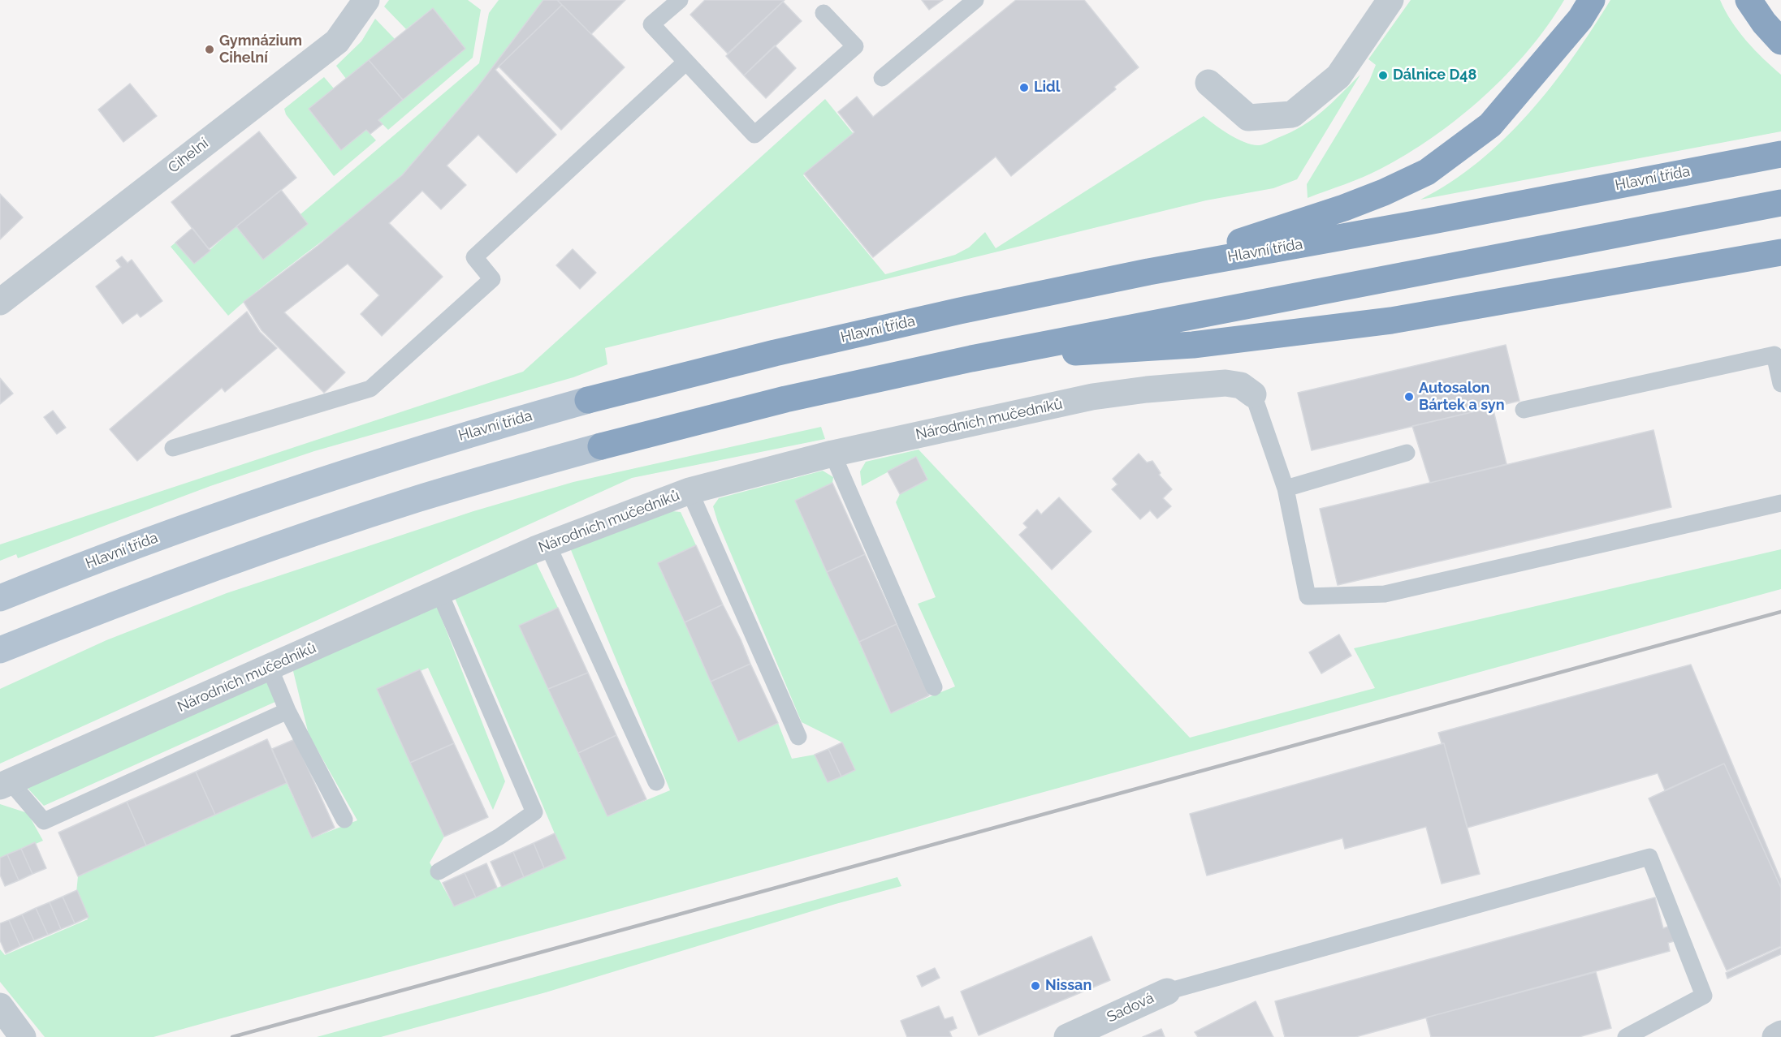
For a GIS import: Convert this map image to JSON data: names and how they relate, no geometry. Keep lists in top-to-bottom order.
{
  "streets": {
    "highway": ["Hlavní třída"],
    "street": ["Cihelní", "Národních mučedníků", "Sadová"]
  },
  "places": [
    "Gymnázium Cihelní",
    "Dálnice D48",
    "Lidl",
    "Autosalon Bártek a syn",
    "Nissan"
  ]
}
